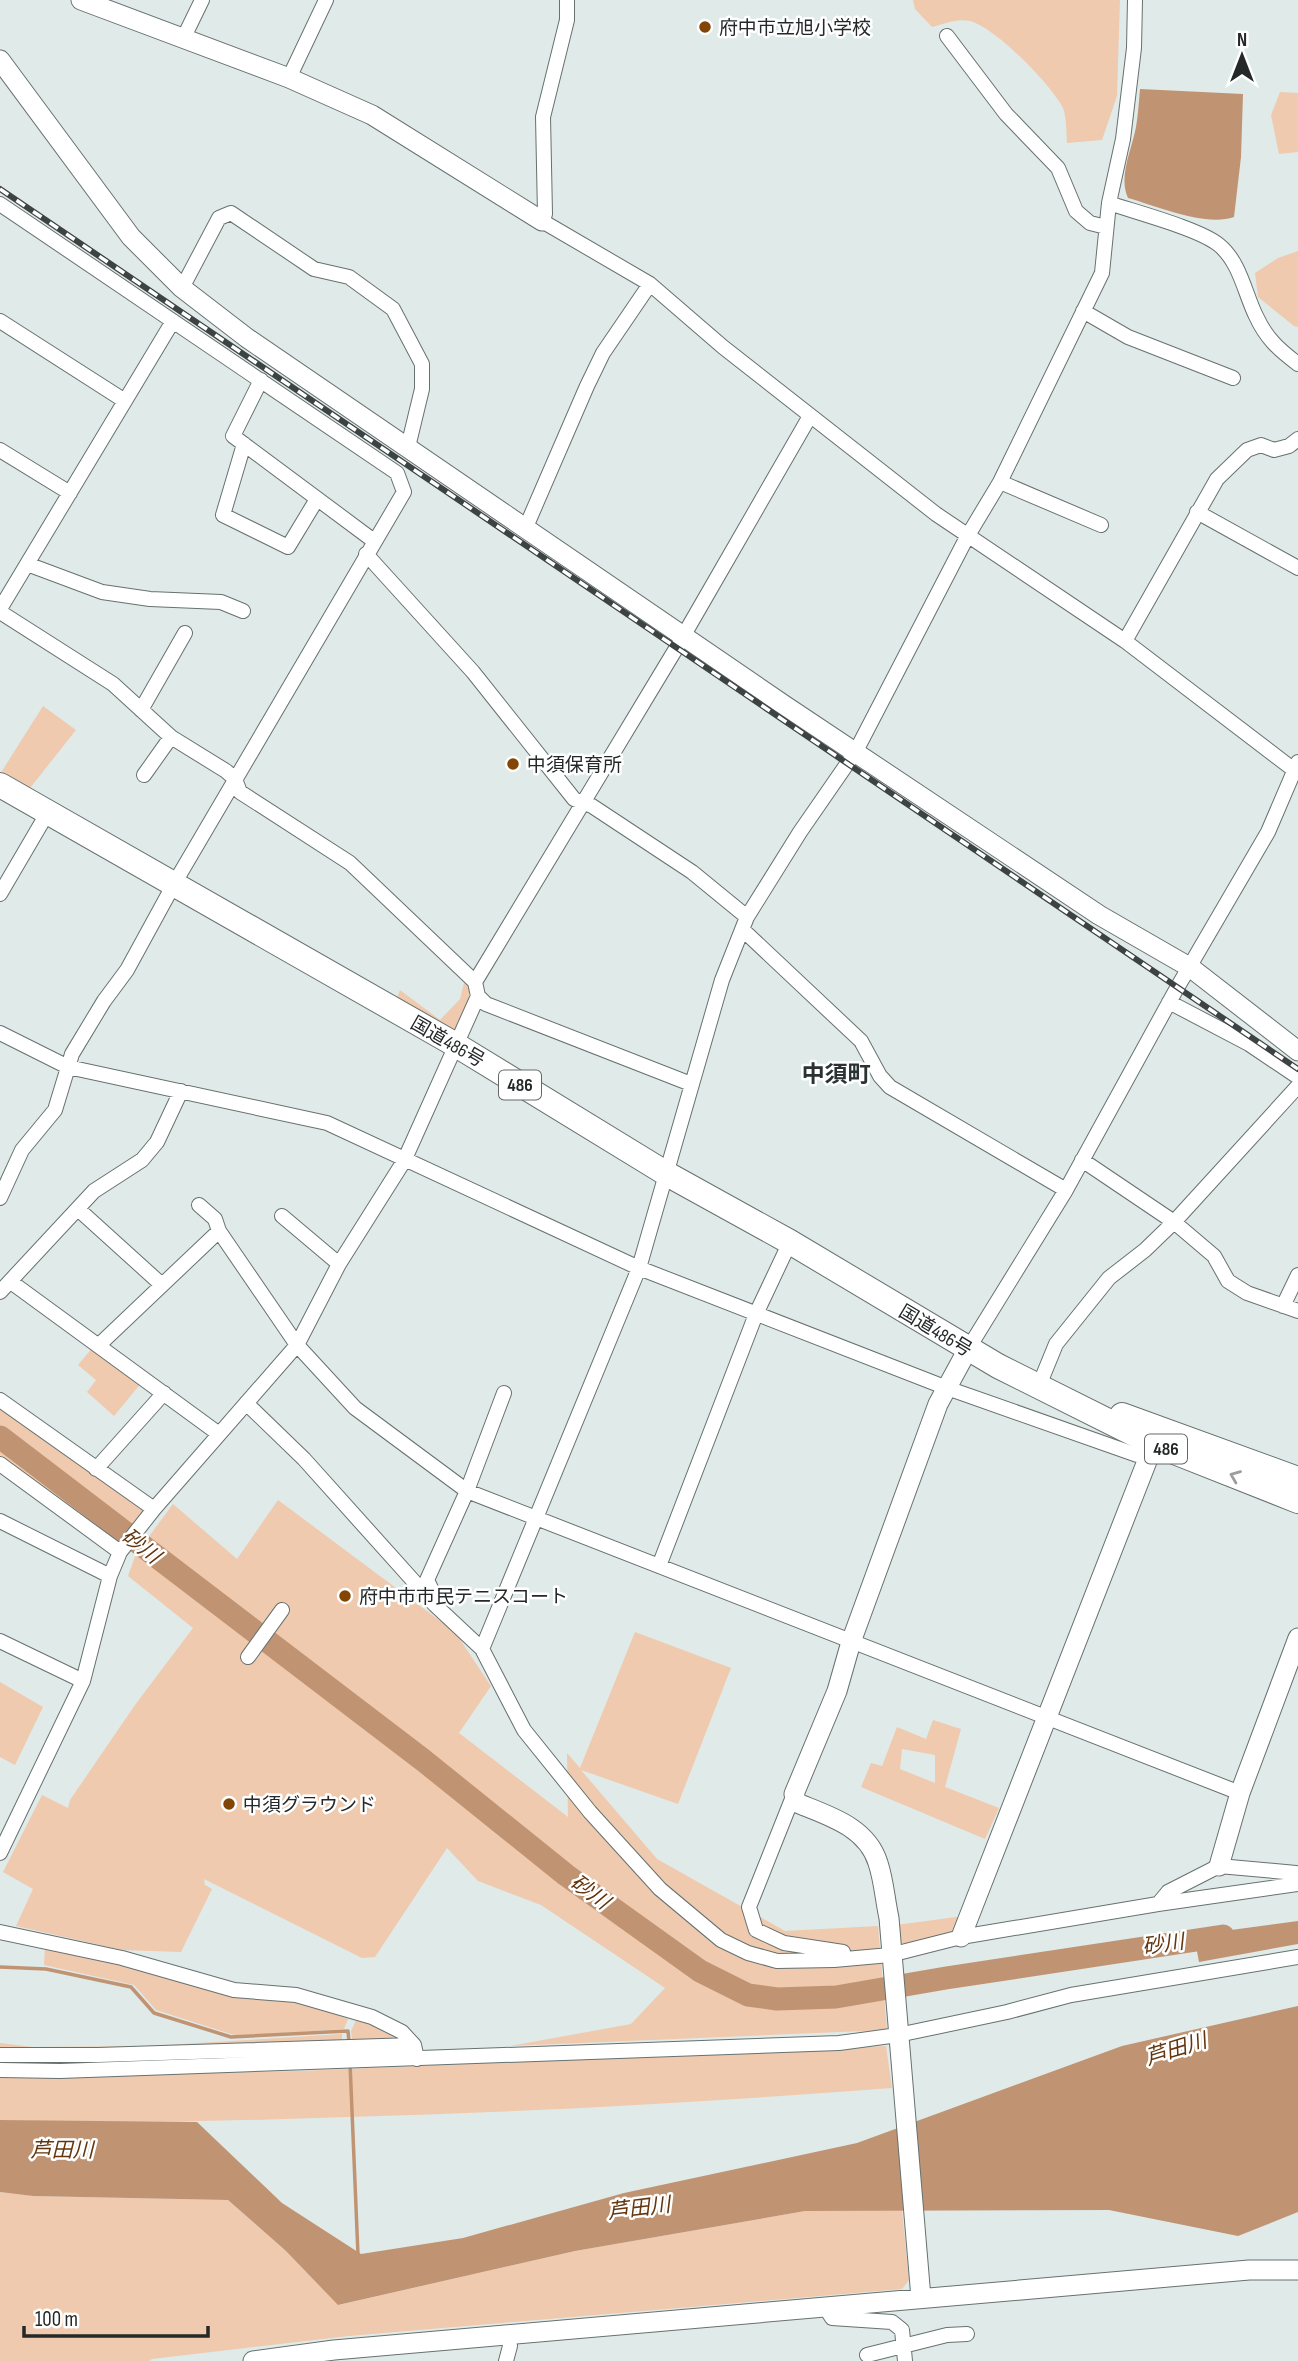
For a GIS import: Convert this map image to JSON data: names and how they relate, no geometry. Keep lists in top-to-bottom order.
{
  "streets": {
    "highway": ["国道486号", "486"]
  },
  "districts": ["中須町"],
  "water": ["砂川", "芦田川"],
  "places": [
    "府中市立旭小学校",
    "中須保育所",
    "府中市市民テニスコート",
    "中須グラウンド"
  ],
  "scale_bar": "100 m",
  "north": "top"
}
